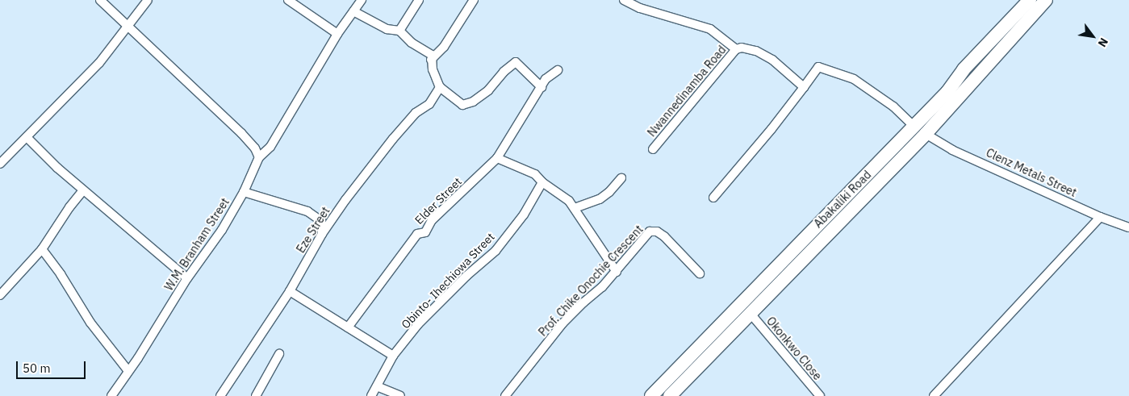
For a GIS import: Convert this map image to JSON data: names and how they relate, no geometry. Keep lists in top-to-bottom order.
{
  "streets": {
    "highway": ["Abakaliki Road"],
    "street": [
      "Nwannedinamba Road",
      "Clenz Metals Street",
      "Elder Street",
      "Eze Street",
      "W.M. Branham Street",
      "Obinto- Ihechiowa Street",
      "Prof. Chike Onochie Crescent",
      "Okonkwo Close"
    ]
  },
  "crossings": [
    ["Clenz Metals Street", "Abakaliki Road"],
    ["Abakaliki Road", "Okonkwo Close"]
  ],
  "scale_bar": "50 m",
  "north": "bottom right"
}
